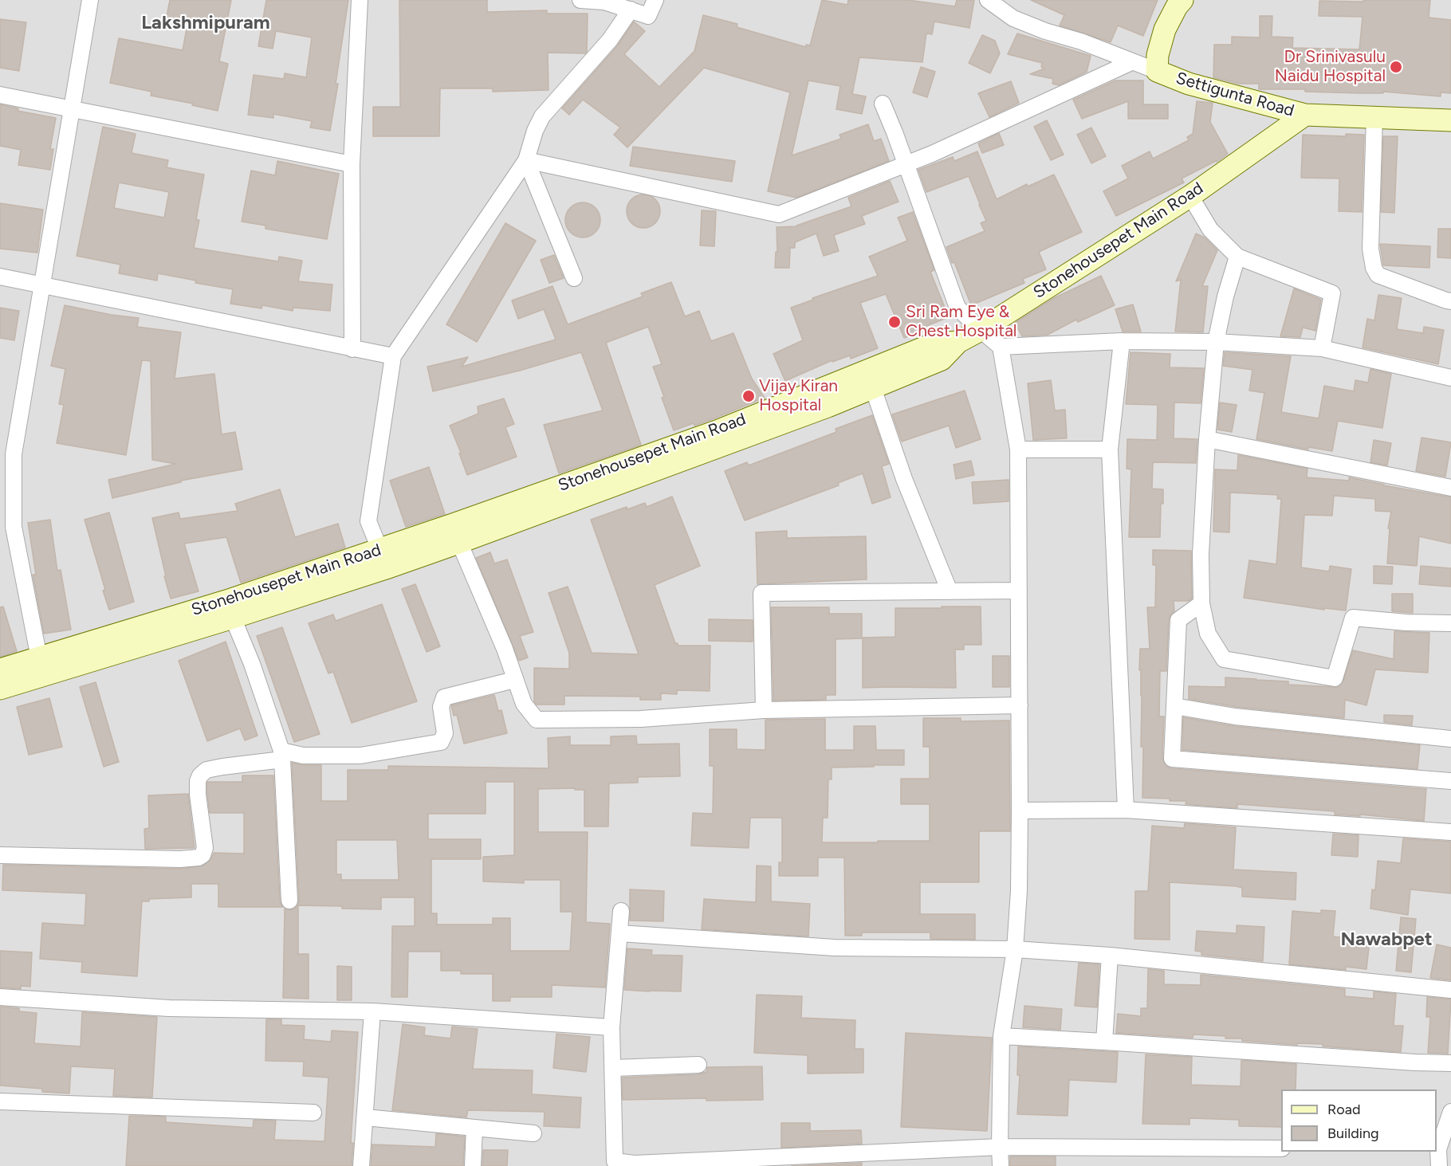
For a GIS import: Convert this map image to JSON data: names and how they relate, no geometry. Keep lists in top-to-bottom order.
{
  "streets": {
    "main road": ["Settigunta Road", "Stonehousepet Main Road"]
  },
  "crossings": [
    ["Settigunta Road", "Stonehousepet Main Road"]
  ],
  "districts": ["Lakshmipuram", "Nawabpet"],
  "places": ["Dr Srinivasulu Naidu Hospital", "Sri Ram Eye & Chest Hospital", "Vijay Kiran Hospital"],
  "legend": ["Road", "Building"]
}
